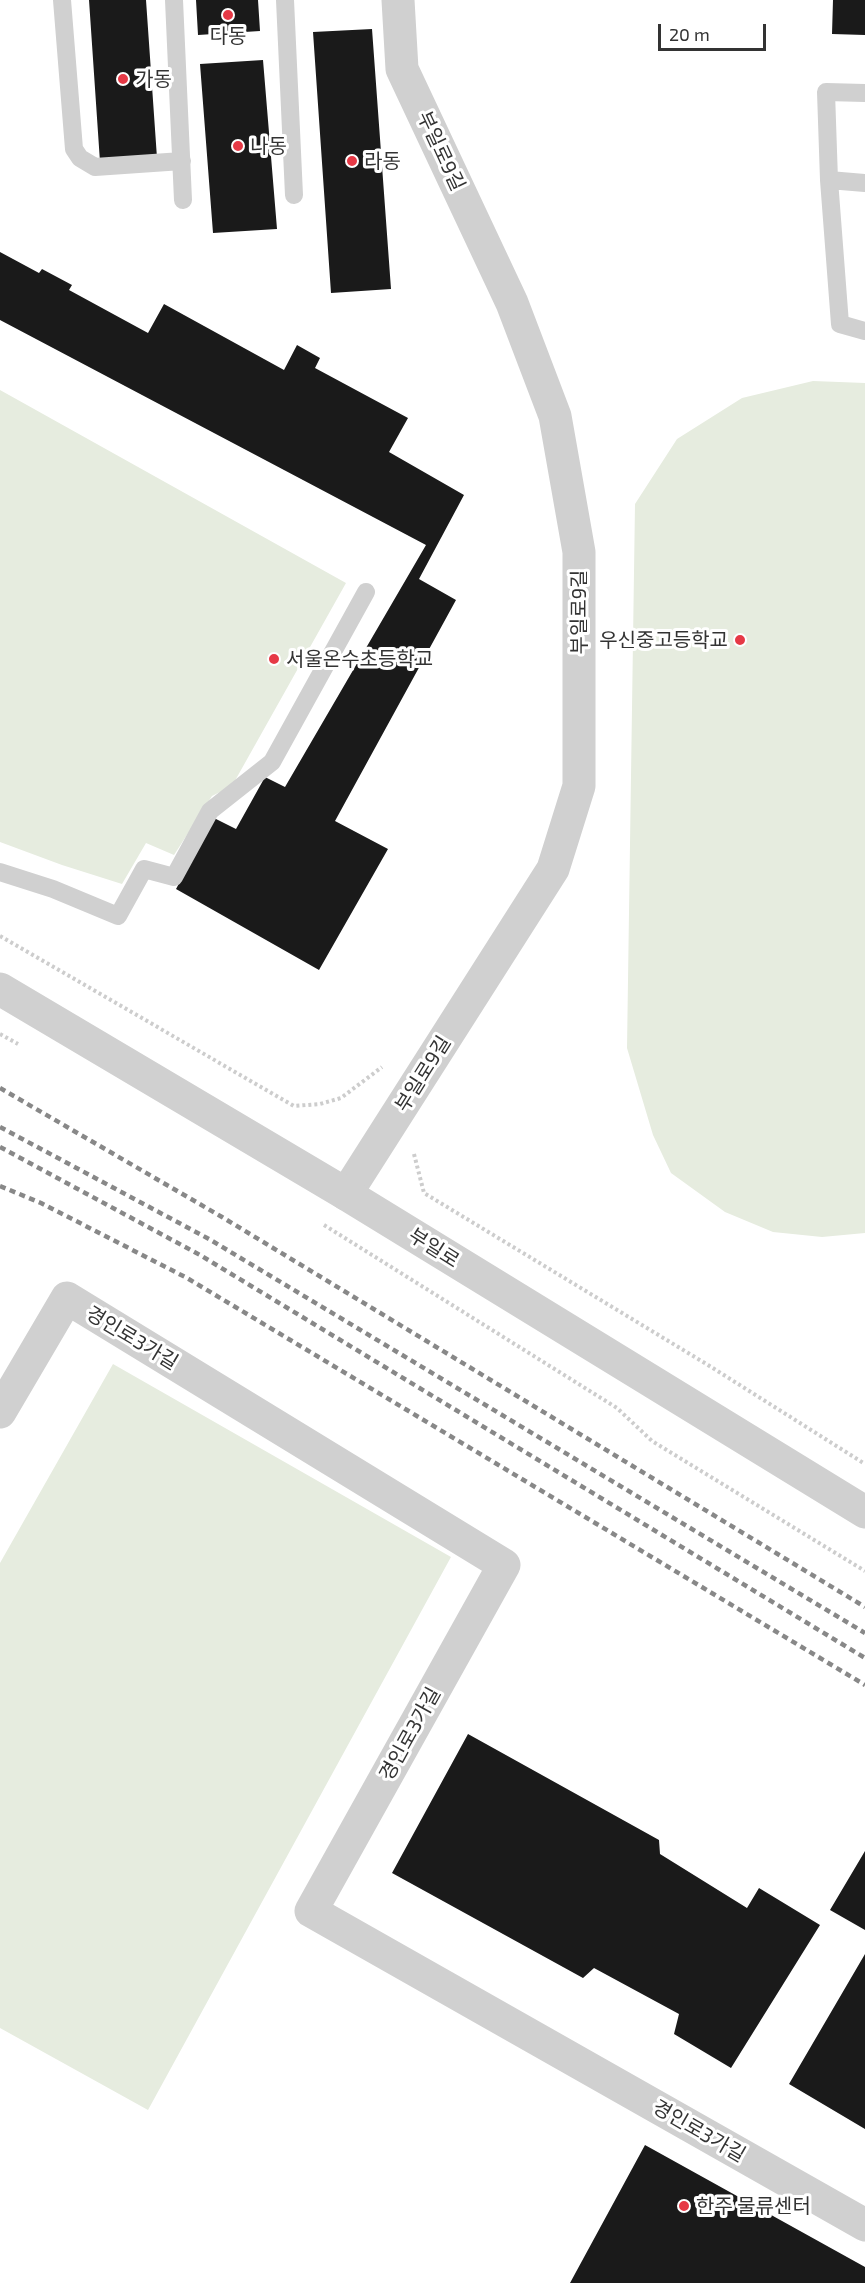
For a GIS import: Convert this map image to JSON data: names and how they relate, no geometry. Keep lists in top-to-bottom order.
{
  "streets": {
    "street": ["부일로9길", "부일로", "경인로3가길"]
  },
  "crossings": [
    ["부일로9길", "부일로"]
  ],
  "places": [
    "다동",
    "가동",
    "나동",
    "라동",
    "우신중고등학교",
    "서울온수초등학교",
    "한주 물류센터"
  ],
  "scale_bar": "20 m"
}
